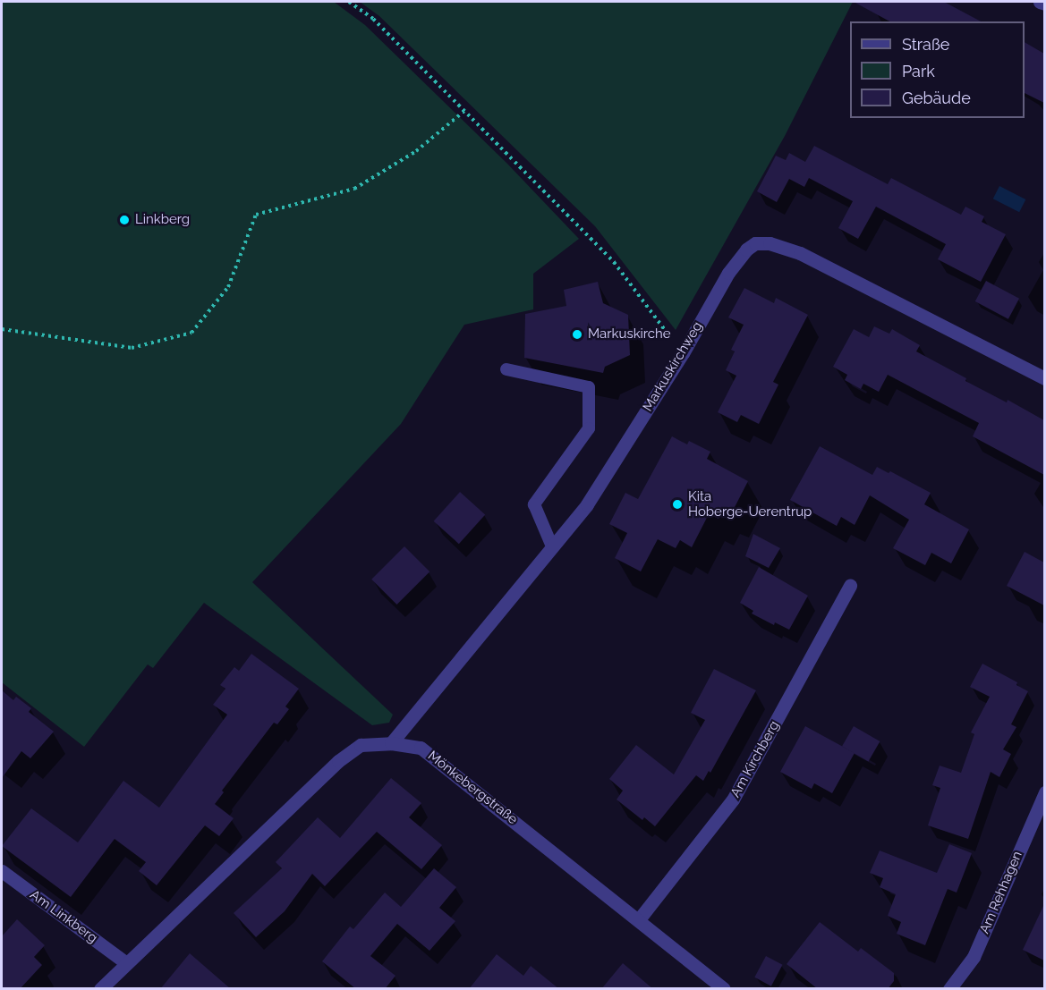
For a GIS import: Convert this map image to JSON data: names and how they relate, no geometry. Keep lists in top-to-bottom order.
{
  "streets": {
    "street": [
      "Markuskirchweg",
      "Am Kirchberg",
      "Mönkebergstraße",
      "Am Rehhagen",
      "Am Linkberg"
    ]
  },
  "crossings": [
    ["Markuskirchweg", "Mönkebergstraße"],
    ["Am Kirchberg", "Mönkebergstraße"],
    ["Mönkebergstraße", "Am Linkberg"]
  ],
  "places": ["Linkberg", "Markuskirche", "Kita Hoberge-Uerentrup"],
  "legend": ["Straße", "Park", "Gebäude"]
}
